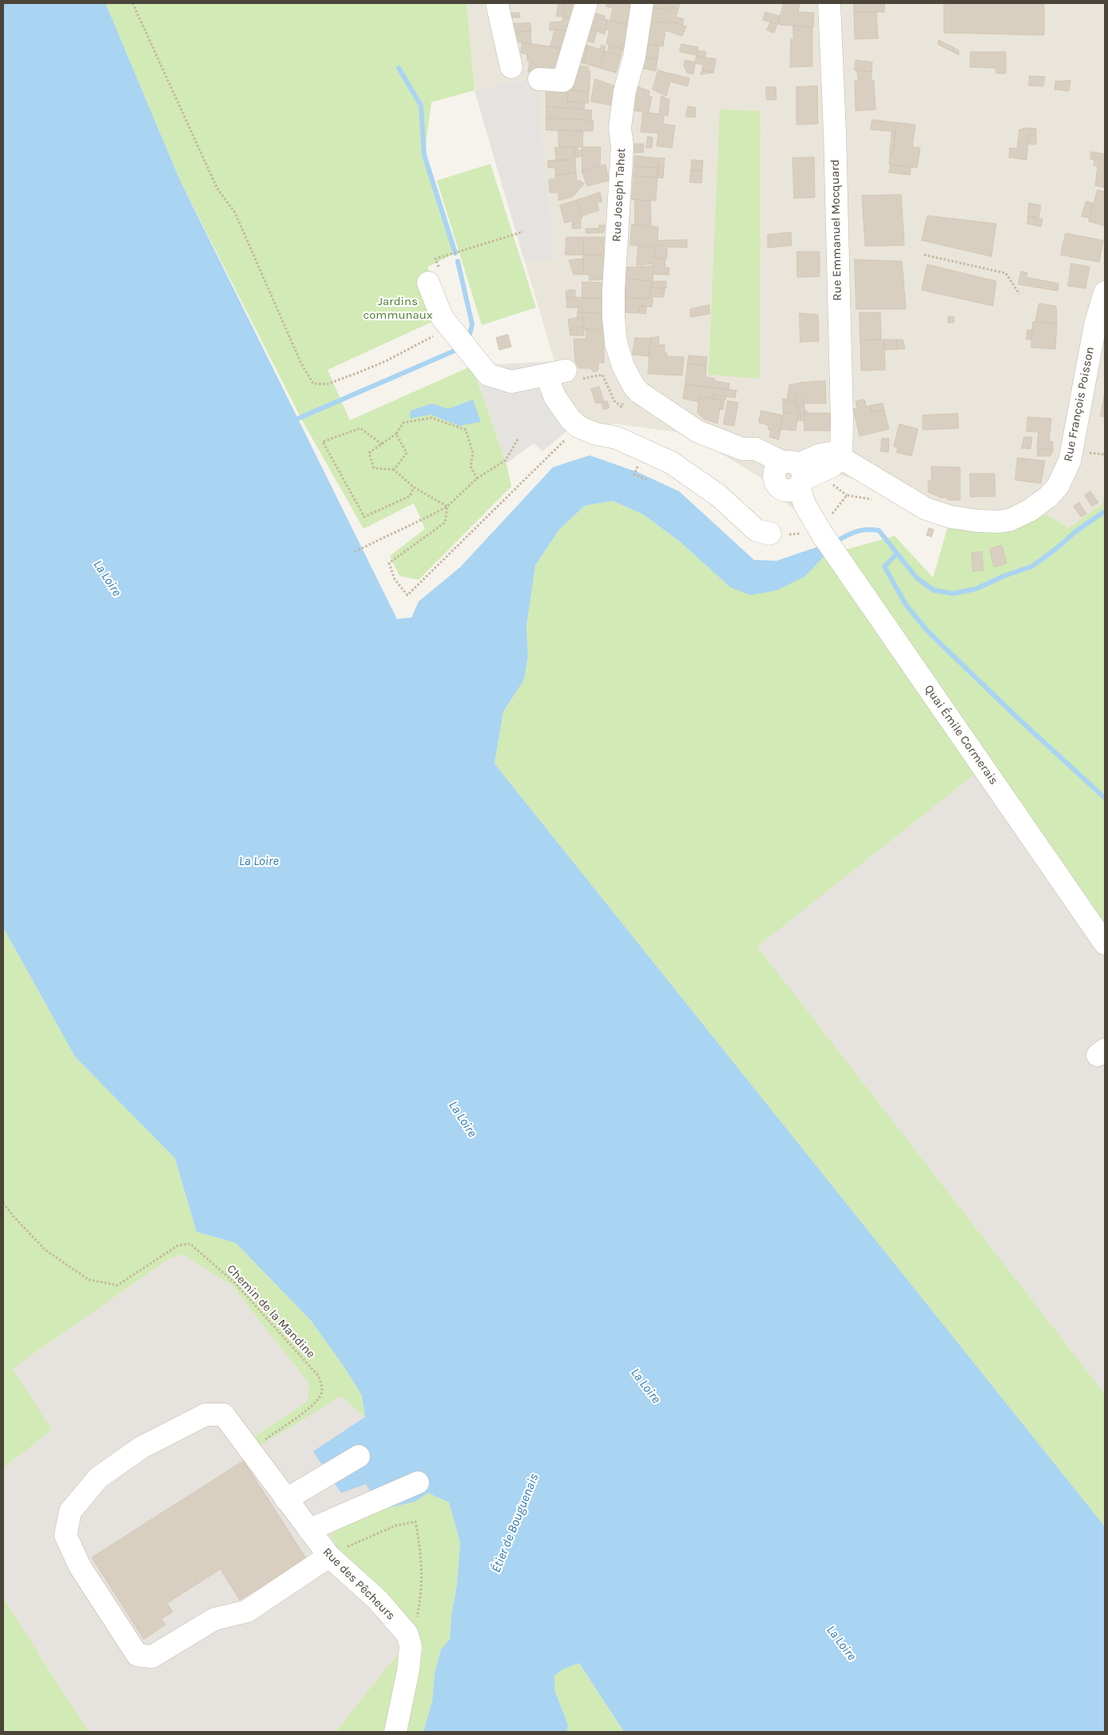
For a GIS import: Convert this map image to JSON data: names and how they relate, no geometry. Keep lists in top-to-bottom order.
{
  "streets": {
    "street": [
      "Rue Joseph Tahet",
      "Rue Emmanuel Mocquard",
      "Rue François Poisson",
      "Quai Émile Cormerais",
      "Rue des Pêcheurs"
    ],
    "path": ["Chemin de la Mandine"]
  },
  "crossings": [
    ["Rue Joseph Tahet", "Quai Émile Cormerais"],
    ["Rue Emmanuel Mocquard", "Rue François Poisson"],
    ["Chemin de la Mandine", "Rue des Pêcheurs"]
  ],
  "water": ["La Loire", "Étier de Bouguenais"],
  "parks": ["Jardins communaux"]
}
